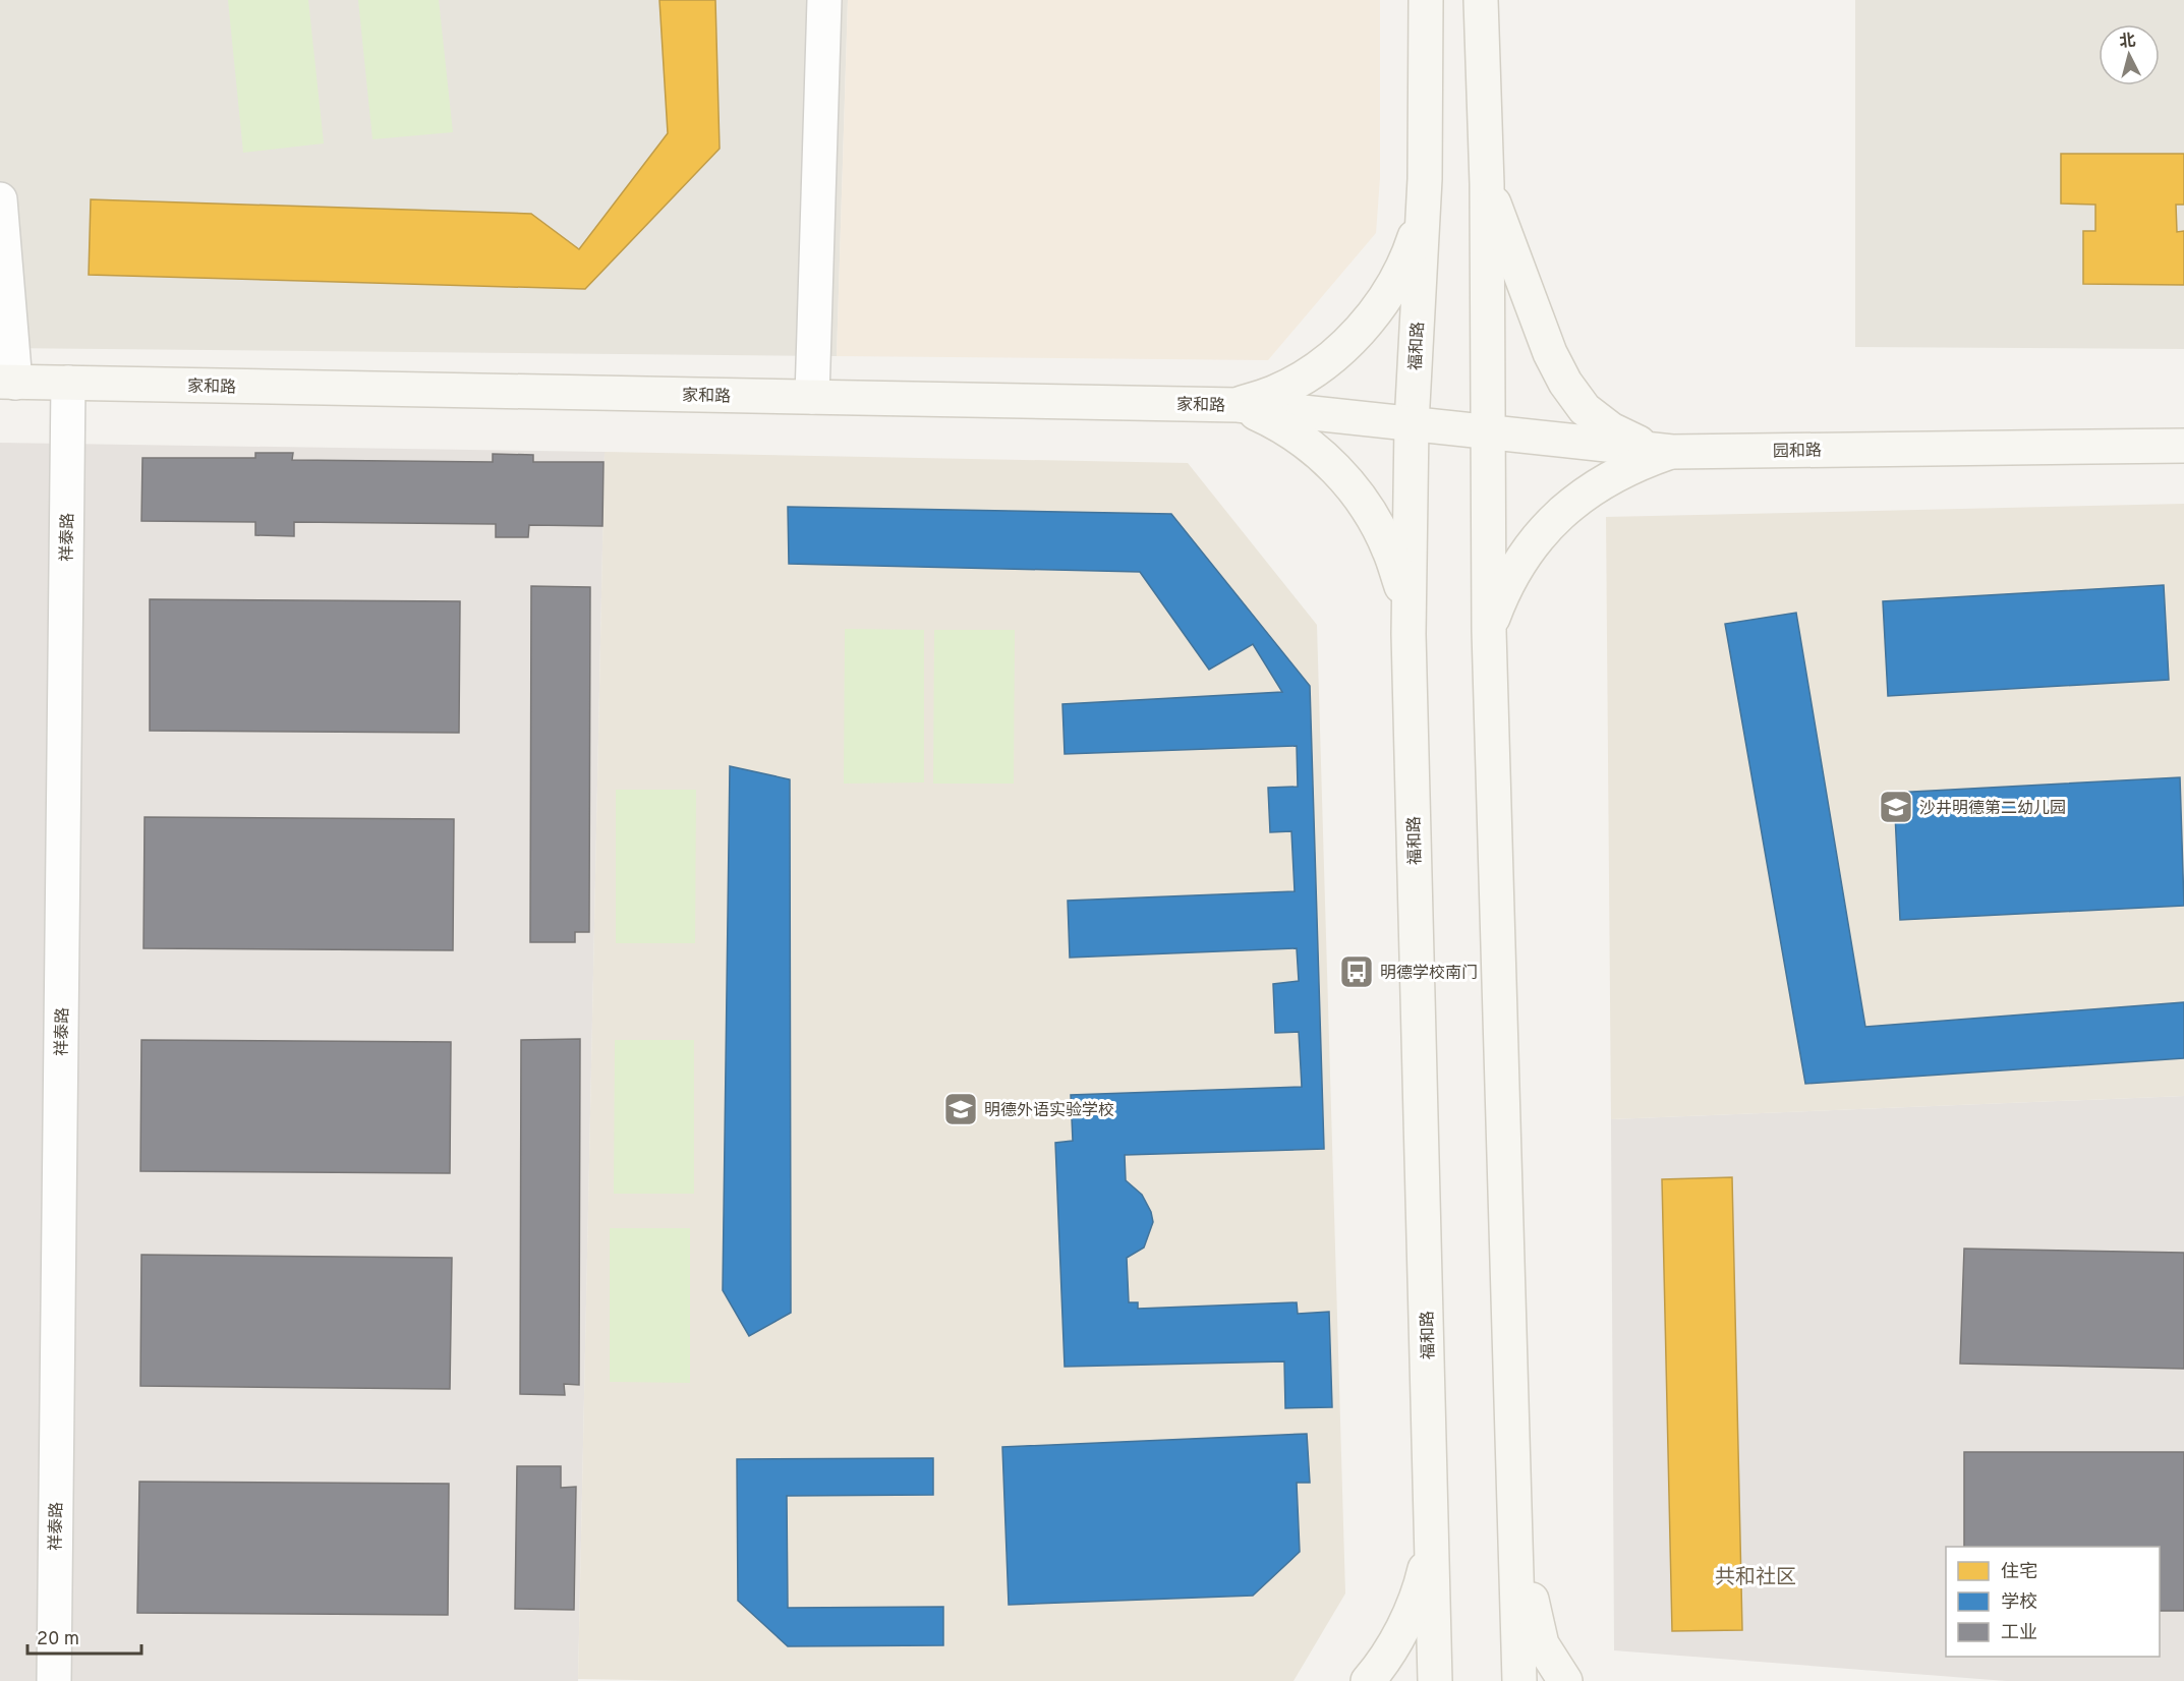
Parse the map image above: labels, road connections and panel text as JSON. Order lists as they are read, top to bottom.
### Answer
{
  "streets": {
    "main road": ["福和路", "家和路", "园和路"],
    "street": ["祥泰路"]
  },
  "crossings": [
    ["福和路", "家和路"],
    ["福和路", "园和路"],
    ["家和路", "园和路"],
    ["家和路", "祥泰路"]
  ],
  "districts": ["共和社区"],
  "places": {
    "school or university": ["沙井明德第二幼儿园", "明德外语实验学校"],
    "bus stop": ["明德学校南门"]
  },
  "legend": ["住宅", "学校", "工业"],
  "scale_bar": "20 m",
  "north": "top"
}
